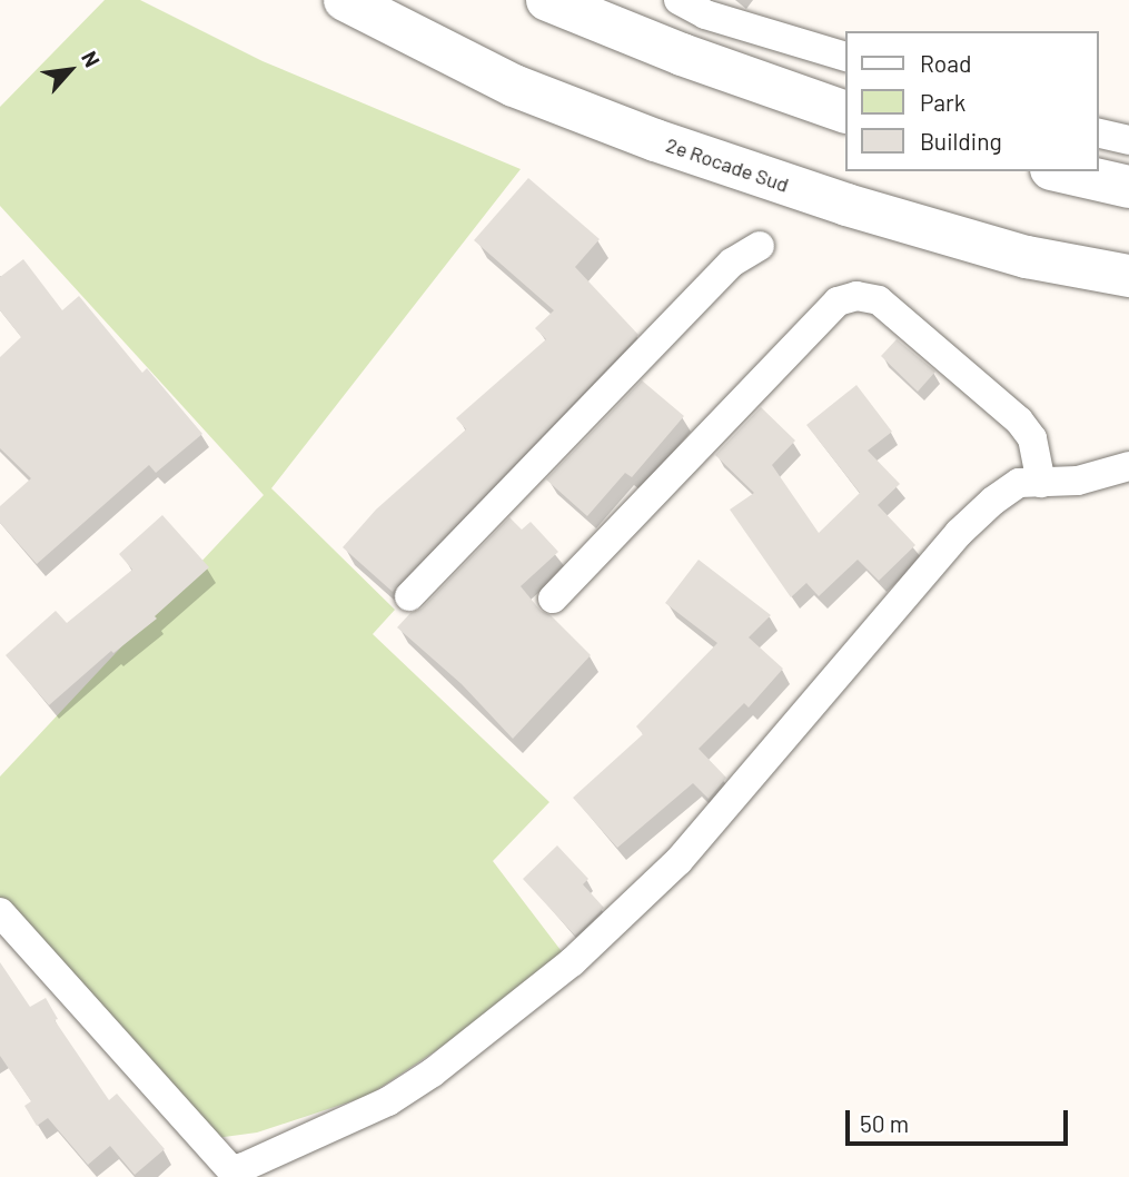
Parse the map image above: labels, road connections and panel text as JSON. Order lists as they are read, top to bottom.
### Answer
{
  "streets": {
    "highway": ["2e Rocade Sud"]
  },
  "legend": ["Road", "Park", "Building"],
  "scale_bar": "50 m",
  "north": "top right"
}
